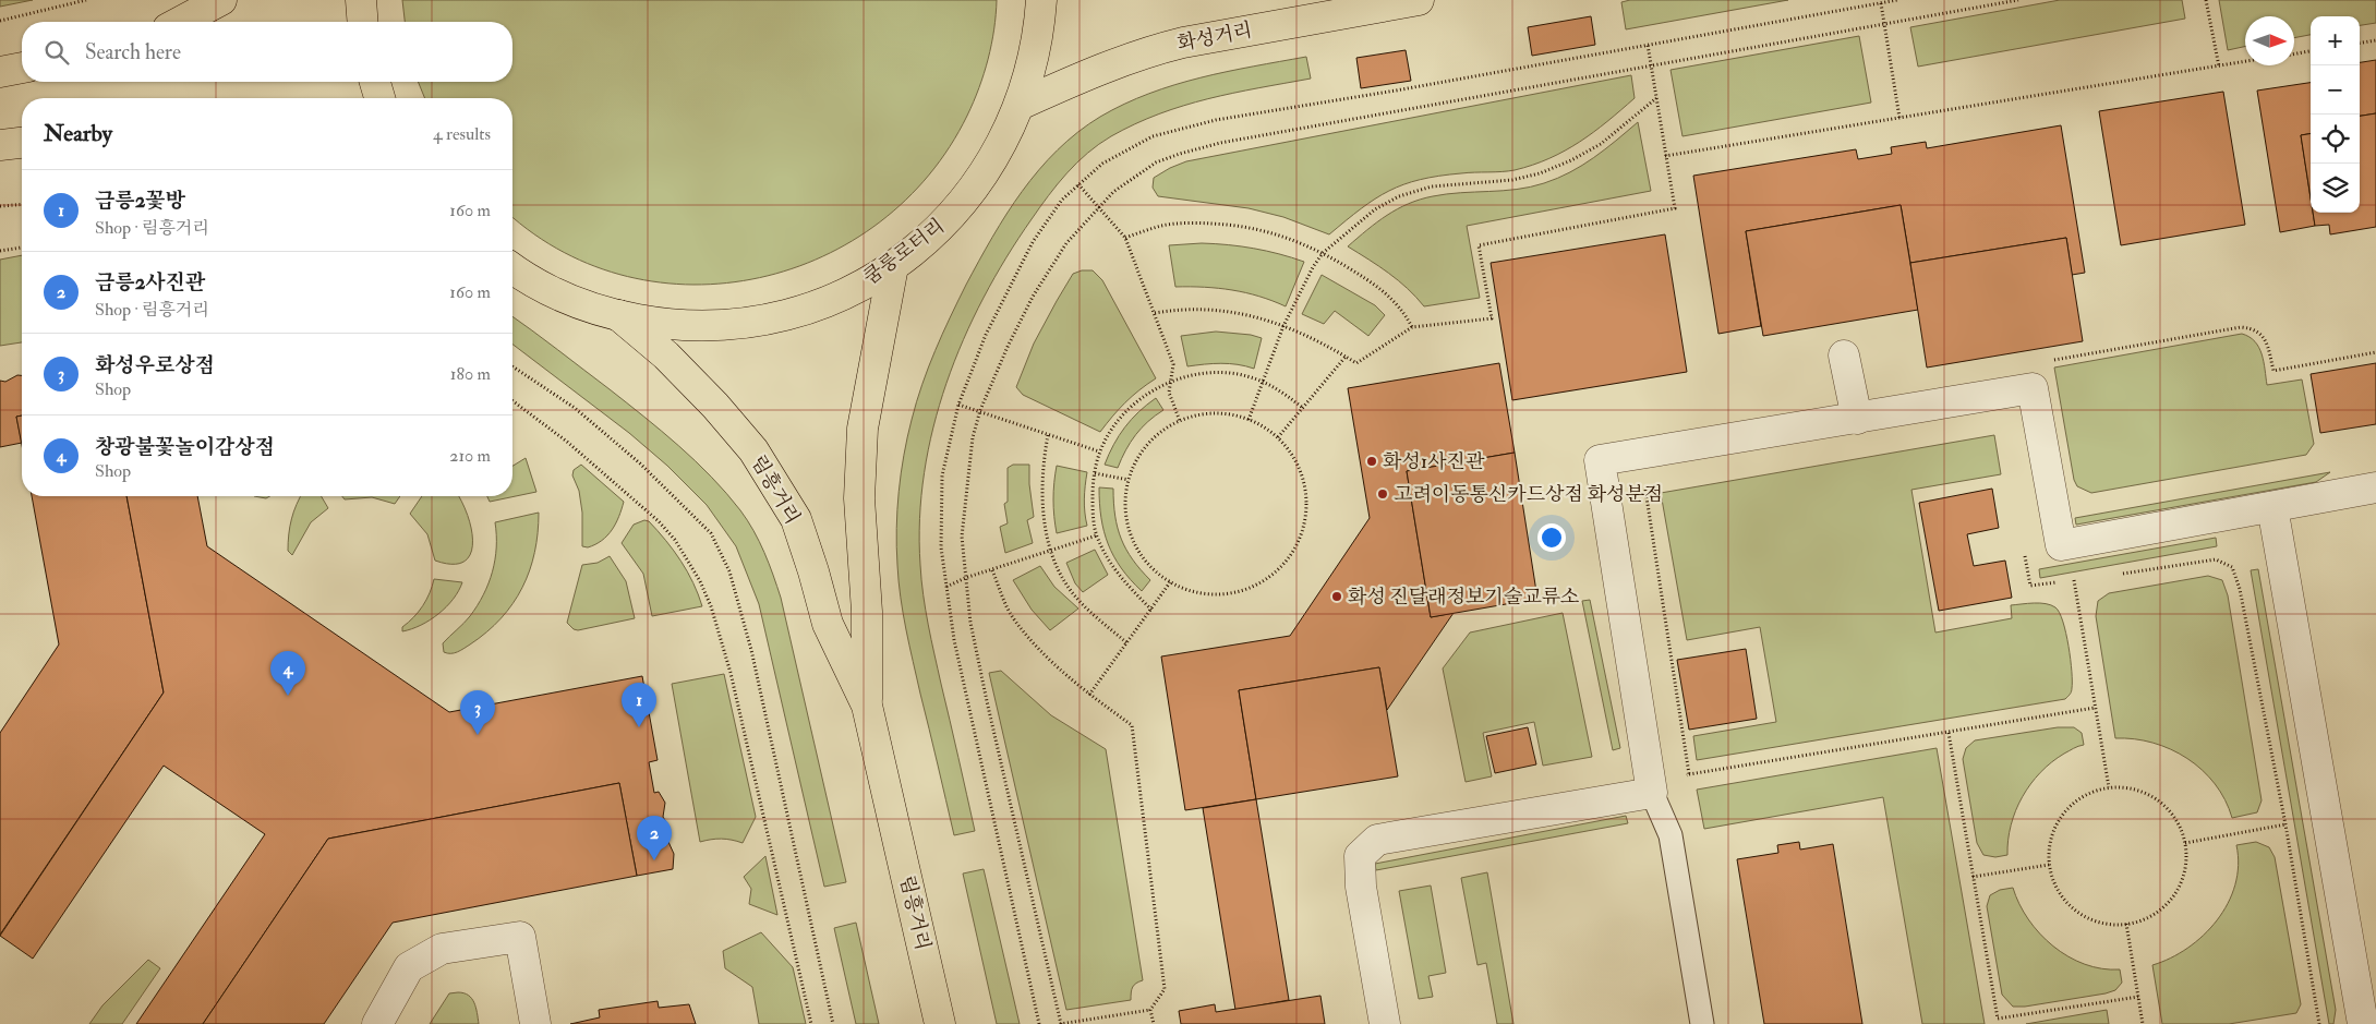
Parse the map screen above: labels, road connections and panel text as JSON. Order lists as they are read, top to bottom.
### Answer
{
  "streets": {
    "main road": ["화성거리", "쿰룽로터리", "림흥거리"]
  },
  "crossings": [
    ["화성거리", "쿰룽로터리"],
    ["쿰룽로터리", "림흥거리"]
  ],
  "places": ["화성1사진관", "고려이동통신카드상점 화성분점", "화성 진달래정보기술교류소"],
  "north": "right",
  "page": {
    "map_buttons": ["+", "−"],
    "search": "Search here",
    "heading": ["Nearby", "4 results"],
    "list": [
      {
        "mark": "1",
        "name": "금릉2꽃방",
        "note": "Shop · 림흥거리",
        "value": "160 m"
      },
      {
        "mark": "2",
        "name": "금릉2사진관",
        "note": "Shop · 림흥거리",
        "value": "160 m"
      },
      {
        "mark": "3",
        "name": "화성우로상점",
        "note": "Shop",
        "value": "180 m"
      },
      {
        "mark": "4",
        "name": "창광불꽃놀이감상점",
        "note": "Shop",
        "value": "210 m"
      }
    ],
    "pins": [
      "4",
      "1",
      "3",
      "2"
    ]
  }
}
